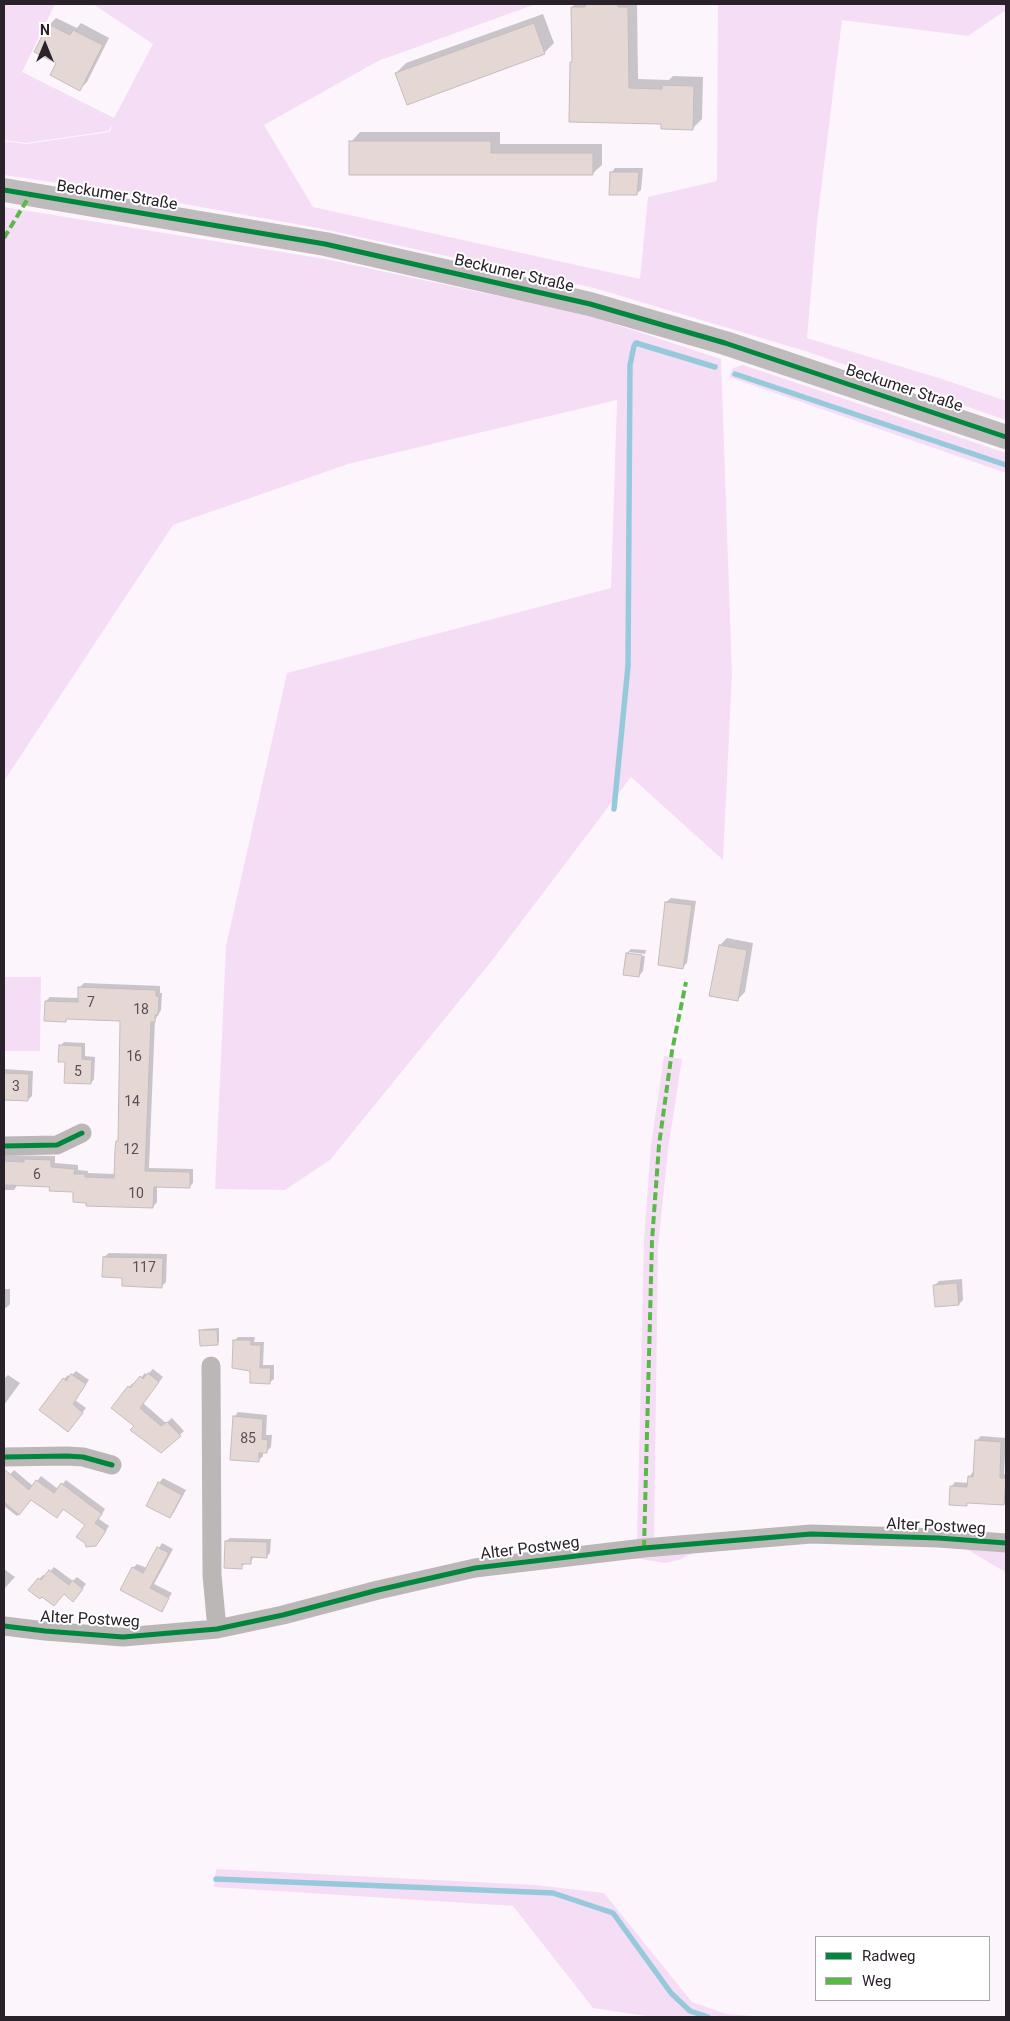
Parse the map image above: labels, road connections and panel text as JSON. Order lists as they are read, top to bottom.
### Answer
{
  "streets": {
    "main road": ["Beckumer Straße"],
    "street": ["Alter Postweg"]
  },
  "house_numbers": [
    "7",
    "18",
    "16",
    "5",
    "3",
    "14",
    "12",
    "6",
    "10",
    "117",
    "85"
  ],
  "legend": ["Radweg", "Weg"],
  "north": "top"
}
